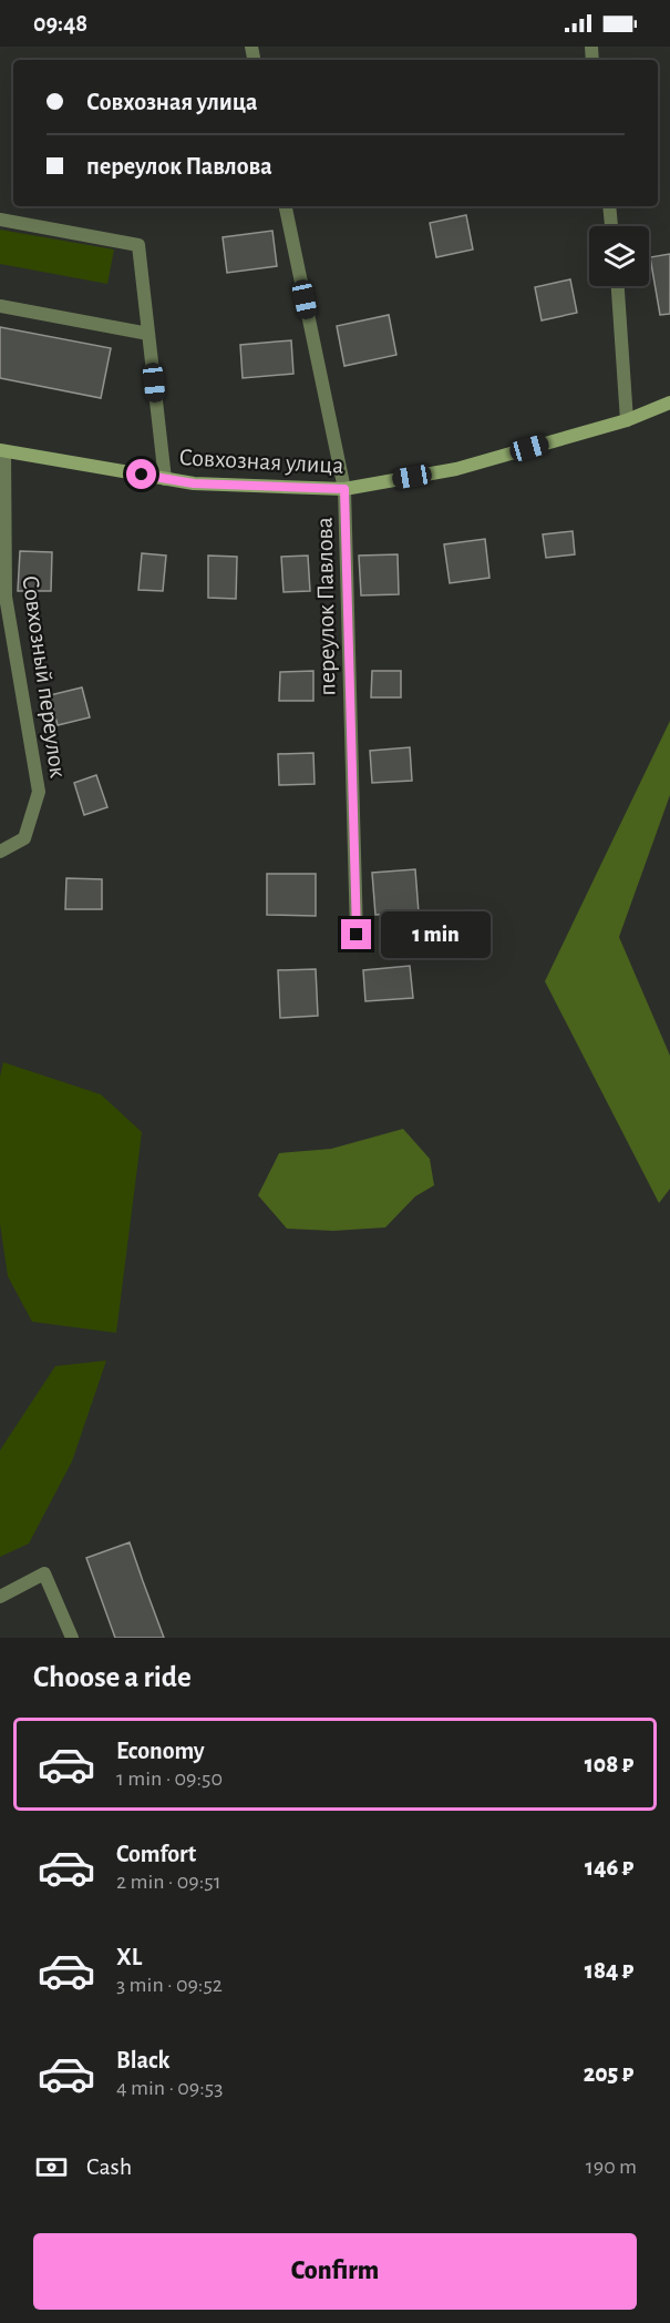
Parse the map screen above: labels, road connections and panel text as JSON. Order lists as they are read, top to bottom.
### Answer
{
  "streets": {
    "street": ["Совхозная улица", "переулок Павлова", "Совхозный переулок"]
  },
  "crossings": [
    ["Совхозная улица", "переулок Павлова"],
    ["Совхозная улица", "Совхозный переулок"]
  ],
  "page": {
    "status": "09:48",
    "banner": ["Совхозная улица", "переулок Павлова"],
    "bubble": "1 min",
    "heading": "Choose a ride",
    "list": [
      {
        "name": "Economy",
        "note": "1 min · 09:50",
        "value": "108 ₽"
      },
      {
        "name": "Comfort",
        "note": "2 min · 09:51",
        "value": "146 ₽"
      },
      {
        "name": "XL",
        "note": "3 min · 09:52",
        "value": "184 ₽"
      },
      {
        "name": "Black",
        "note": "4 min · 09:53",
        "value": "205 ₽"
      }
    ],
    "pay": ["Cash", "190 m"],
    "buttons": "Confirm"
  }
}
